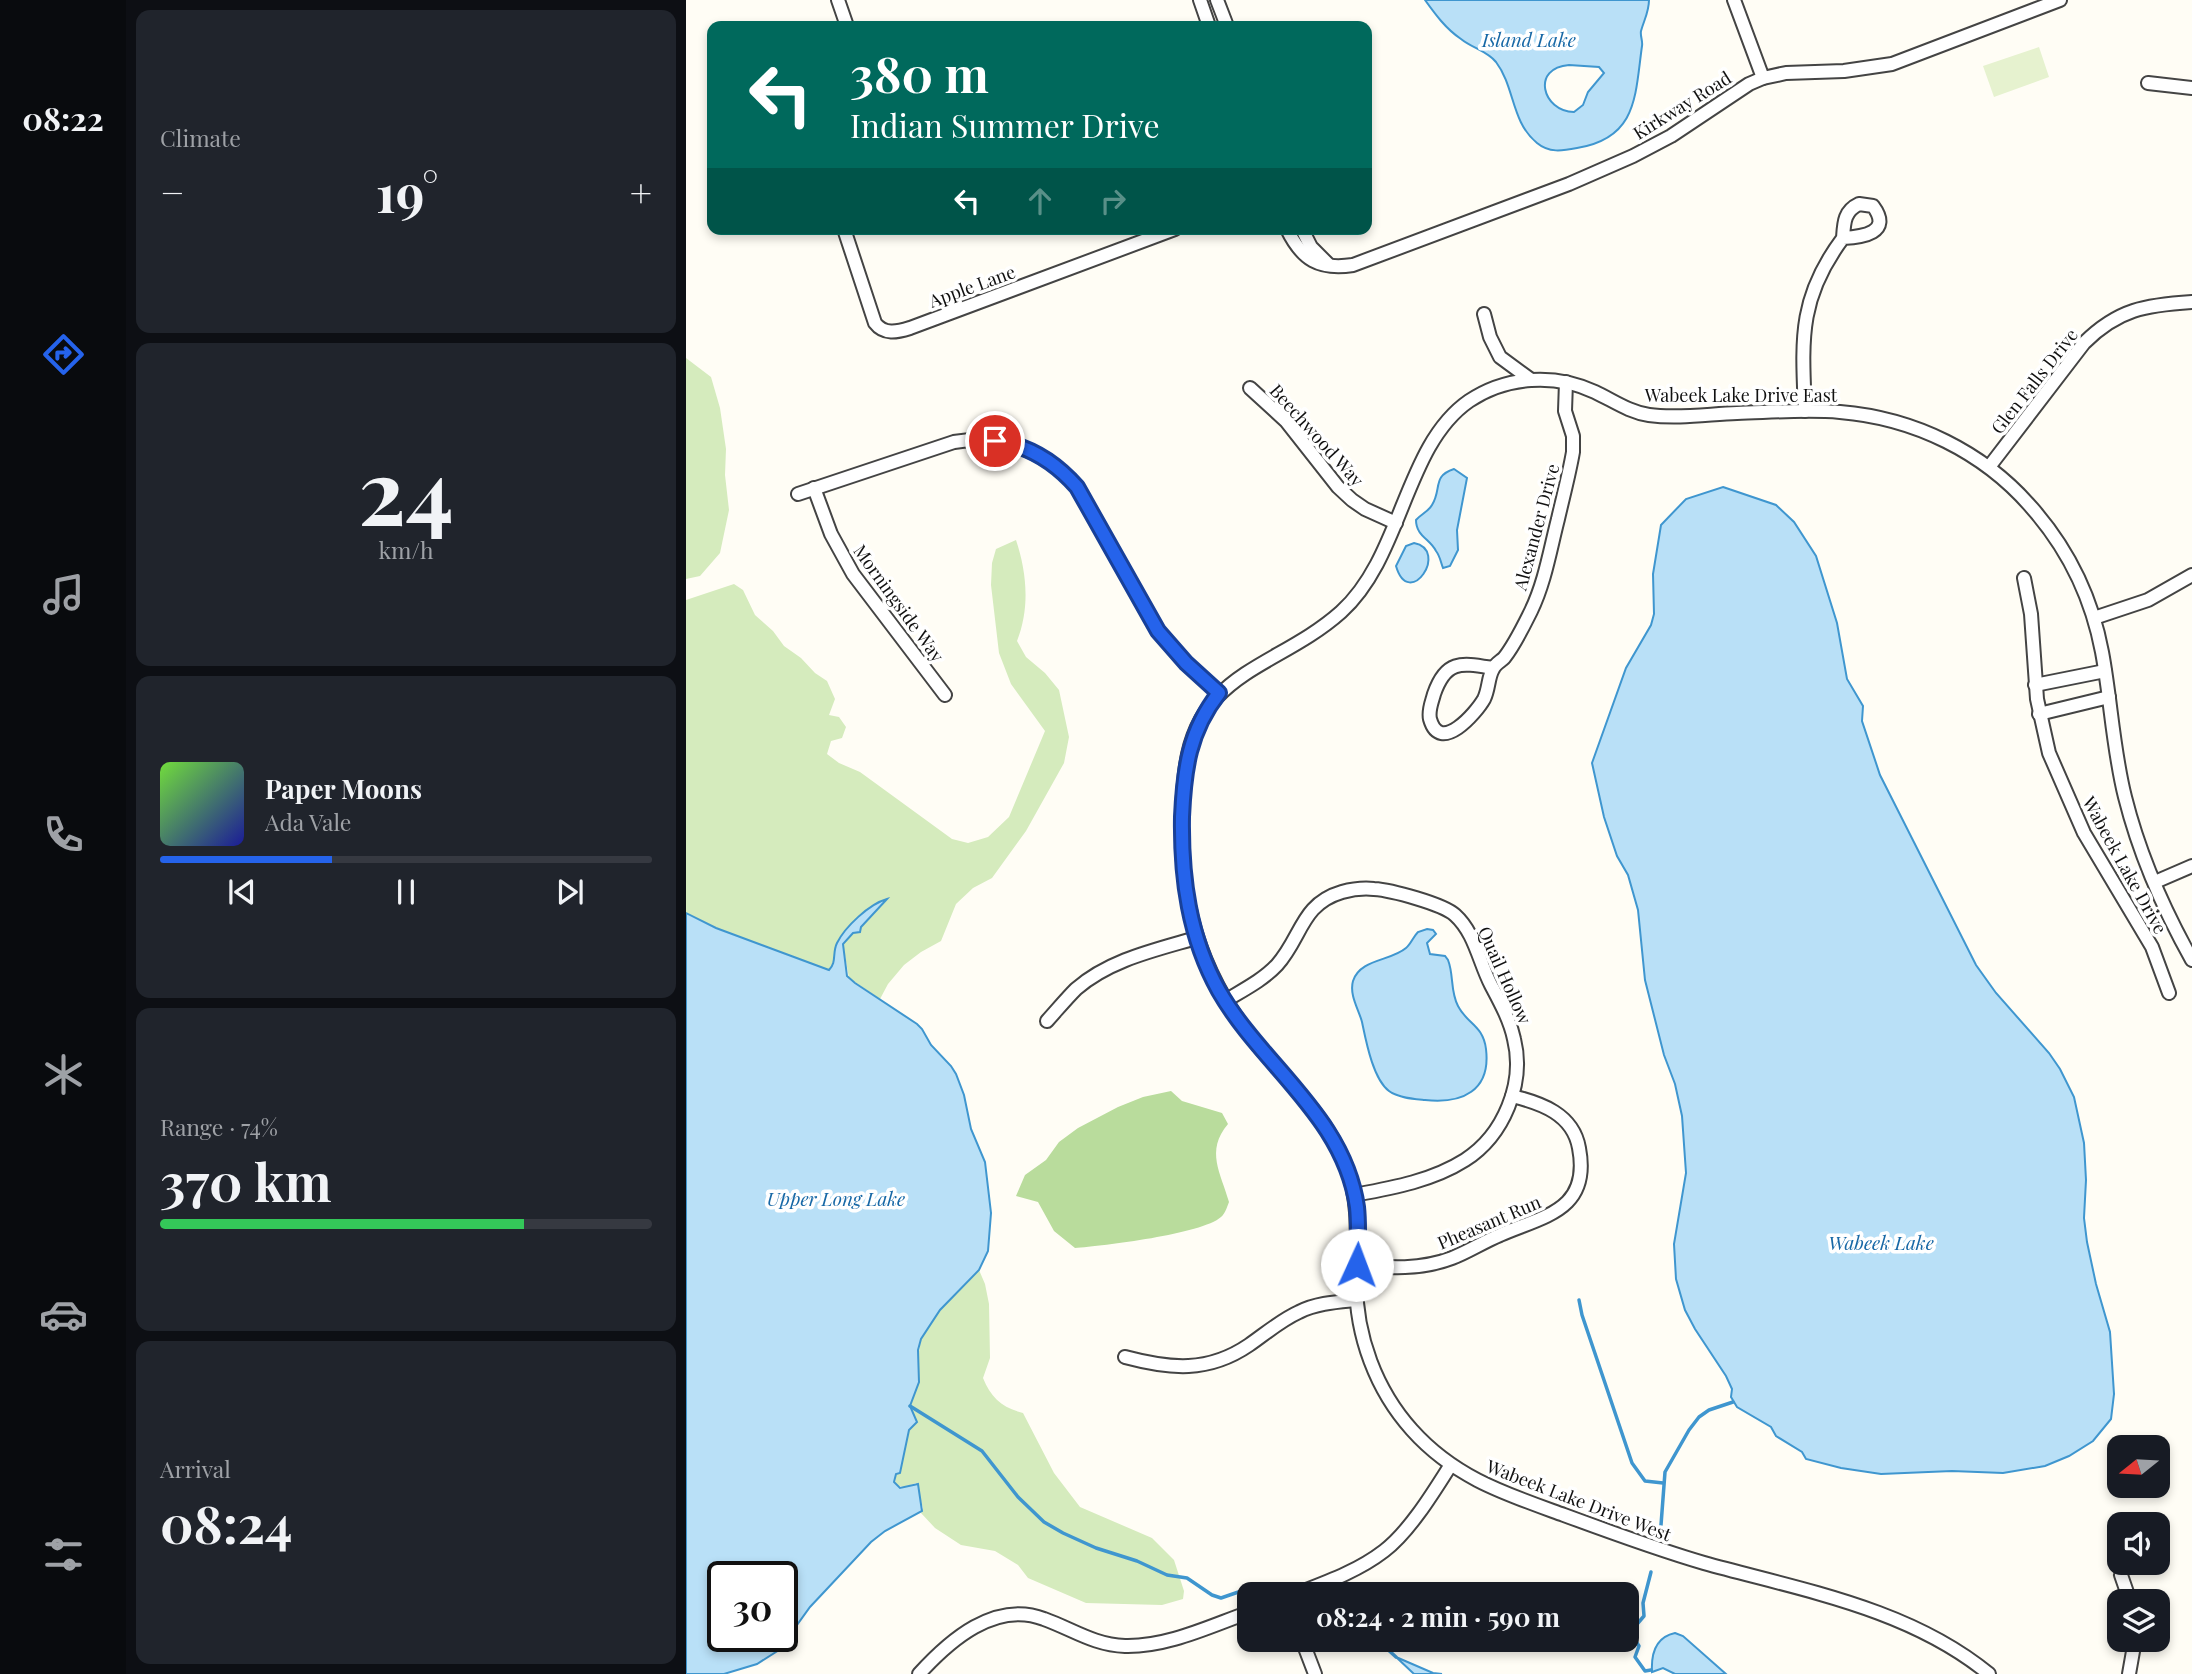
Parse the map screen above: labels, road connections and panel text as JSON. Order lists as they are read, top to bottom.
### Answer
{
  "streets": {
    "street": [
      "Kirkway Road",
      "Apple Lane",
      "Glen Falls Drive",
      "Wabeek Lake Drive East",
      "Beechwood Way",
      "Alexander Drive",
      "Morningside Way",
      "Wabeek Lake Drive",
      "Quail Hollow",
      "Pheasant Run",
      "Wabeek Lake Drive West"
    ]
  },
  "crossings": [
    ["Glen Falls Drive", "Wabeek Lake Drive East"],
    ["Wabeek Lake Drive East", "Beechwood Way"],
    ["Wabeek Lake Drive East", "Alexander Drive"],
    ["Wabeek Lake Drive East", "Wabeek Lake Drive West"],
    ["Quail Hollow", "Pheasant Run"],
    ["Quail Hollow", "Wabeek Lake Drive West"],
    ["Pheasant Run", "Wabeek Lake Drive West"]
  ],
  "water": ["Island Lake", "Upper Long Lake", "Wabeek Lake"],
  "north": "left",
  "page": {
    "tabs": "08:22",
    "tile": [
      "Climate",
      ["24", "km/h"],
      ["Range · 74%", "370 km"],
      ["Arrival", "08:24"]
    ],
    "turn": ["380 m", "Indian Summer Drive"],
    "heat": ["−", "19°", "+"],
    "song": ["Paper Moons", "Ada Vale"],
    "limit": "30",
    "trip": "08:24 · 2 min · 590 m"
  }
}
